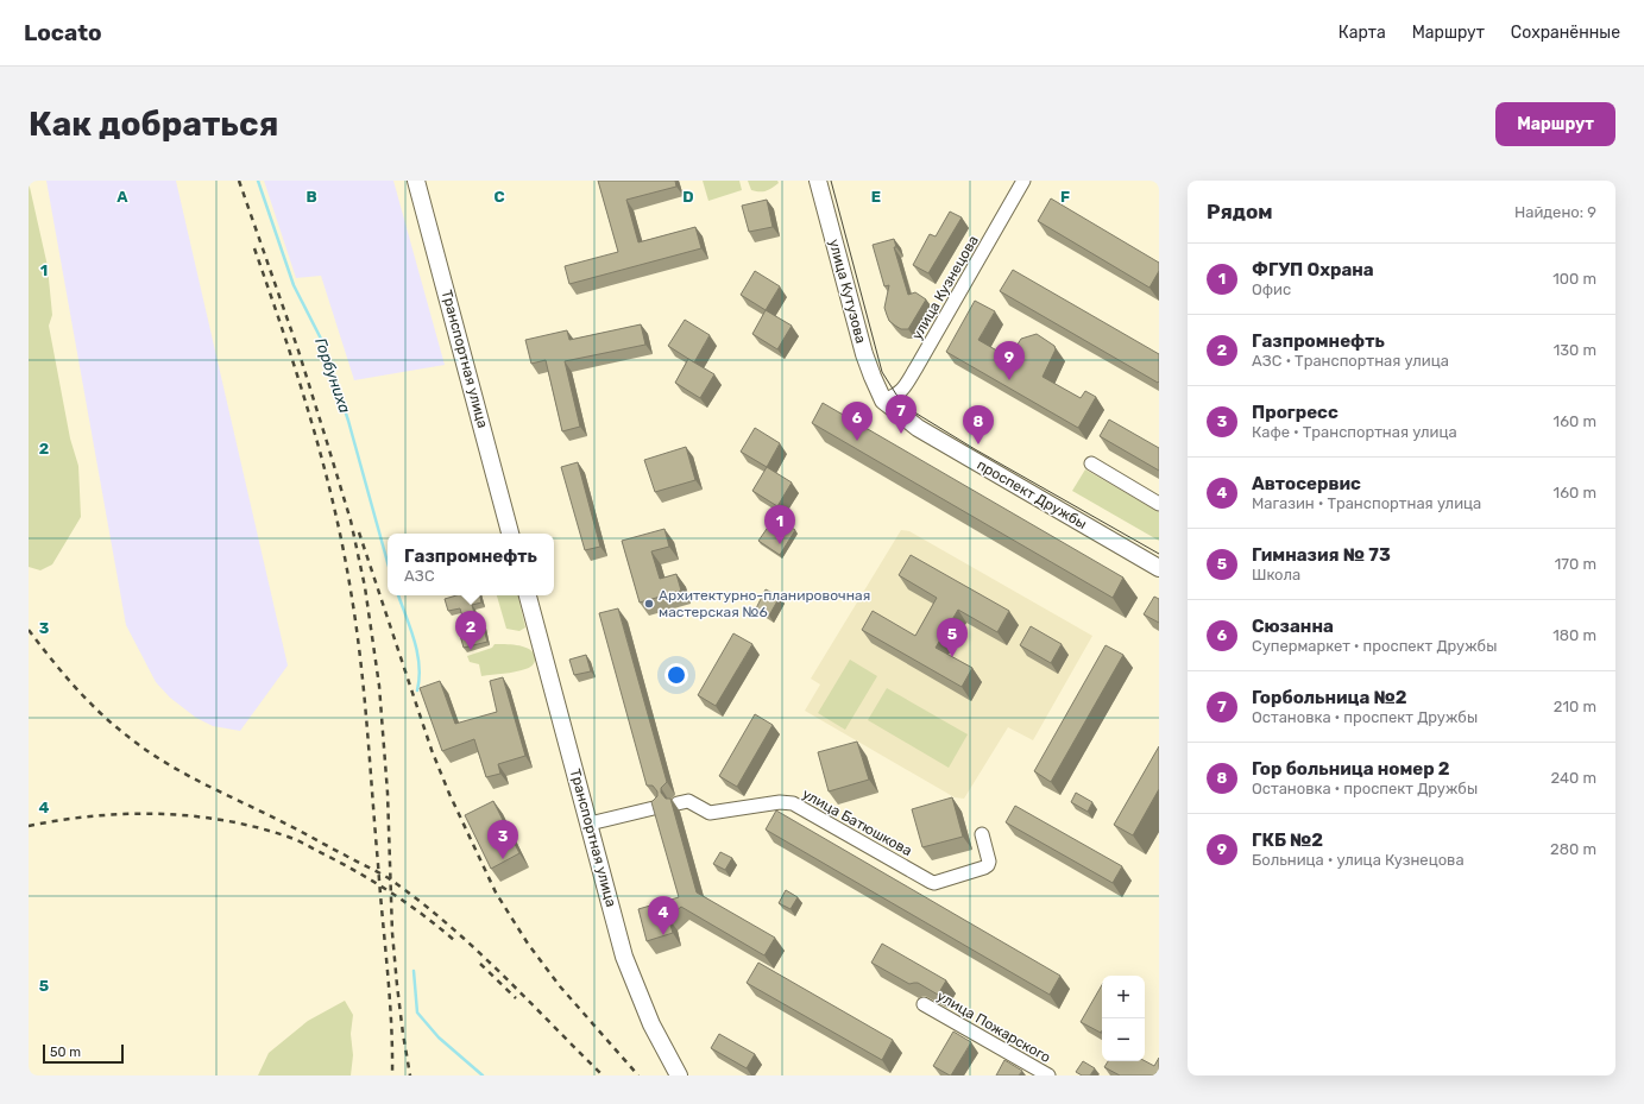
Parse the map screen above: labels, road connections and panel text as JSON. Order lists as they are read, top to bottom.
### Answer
{
  "streets": {
    "main road": ["улица Кутузова", "Транспортная улица", "проспект Дружбы"],
    "street": ["улица Кузнецова", "улица Батюшкова", "улица Пожарского"]
  },
  "crossings": [
    ["улица Кузнецова", "улица Кутузова"],
    ["улица Кузнецова", "проспект Дружбы"],
    ["улица Кутузова", "проспект Дружбы"]
  ],
  "water": ["Горбуниха"],
  "places": ["Архитектурно-планировочная мастерская №6"],
  "scale_bar": "50 m",
  "page": {
    "header": "Locato",
    "nav": ["Карта", "Маршрут", "Сохранённые"],
    "buttons": "Маршрут",
    "title": "Как добраться",
    "heading": ["Рядом", "Найдено: 9"],
    "list": [
      {
        "mark": "1",
        "name": "ФГУП Охрана",
        "note": "Офис",
        "value": "100 m"
      },
      {
        "mark": "2",
        "name": "Газпромнефть",
        "note": "АЗС · Транспортная улица",
        "value": "130 m"
      },
      {
        "mark": "3",
        "name": "Прогресс",
        "note": "Кафе · Транспортная улица",
        "value": "160 m"
      },
      {
        "mark": "4",
        "name": "Автосервис",
        "note": "Магазин · Транспортная улица",
        "value": "160 m"
      },
      {
        "mark": "5",
        "name": "Гимназия № 73",
        "note": "Школа",
        "value": "170 m"
      },
      {
        "mark": "6",
        "name": "Сюзанна",
        "note": "Супермаркет · проспект Дружбы",
        "value": "180 m"
      },
      {
        "mark": "7",
        "name": "Горбольница №2",
        "note": "Остановка · проспект Дружбы",
        "value": "210 m"
      },
      {
        "mark": "8",
        "name": "Гор больница номер 2",
        "note": "Остановка · проспект Дружбы",
        "value": "240 m"
      },
      {
        "mark": "9",
        "name": "ГКБ №2",
        "note": "Больница · улица Кузнецова",
        "value": "280 m"
      }
    ],
    "pins": [
      "9",
      "7",
      "6",
      "8",
      "1",
      "2",
      "5",
      "3",
      "4"
    ],
    "popup": ["Газпромнефть", "АЗС"],
    "map_buttons": ["+", "−"],
    "scale": "50 m"
  },
  "grid": {
    "columns": [
      "A",
      "B",
      "C",
      "D",
      "E",
      "F"
    ],
    "rows": [
      "1",
      "2",
      "3",
      "4",
      "5"
    ]
  }
}
